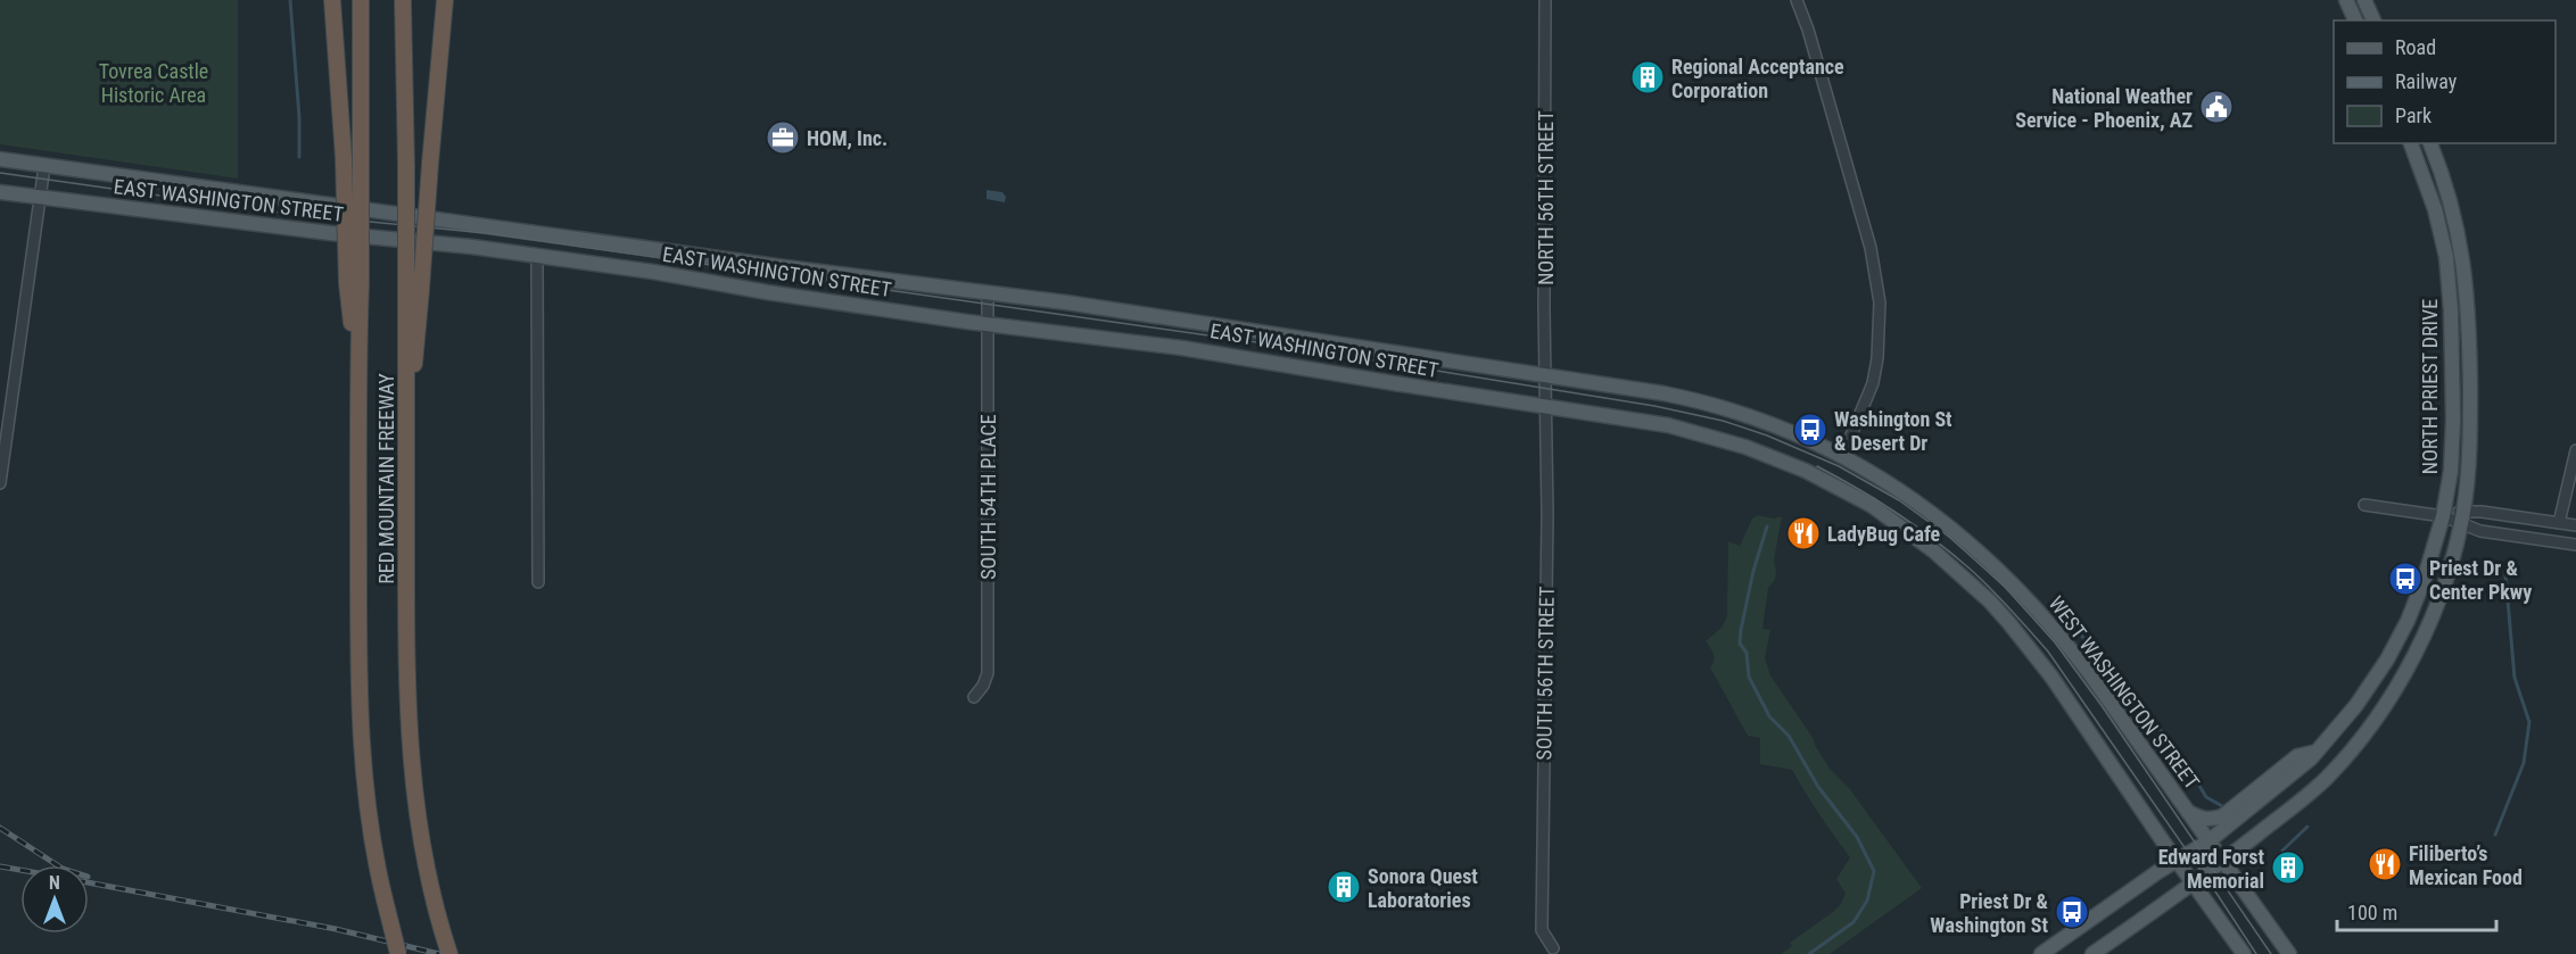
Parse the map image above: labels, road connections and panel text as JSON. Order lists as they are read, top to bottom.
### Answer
{
  "streets": {
    "highway": ["RED MOUNTAIN FREEWAY"],
    "main road": ["EAST WASHINGTON STREET", "NORTH PRIEST DRIVE", "WEST WASHINGTON STREET"],
    "street": ["NORTH 56TH STREET", "SOUTH 54TH PLACE", "SOUTH 56TH STREET"]
  },
  "crossings": [
    ["NORTH 56TH STREET", "EAST WASHINGTON STREET"],
    ["NORTH 56TH STREET", "SOUTH 56TH STREET"],
    ["NORTH 56TH STREET", "WEST WASHINGTON STREET"],
    ["EAST WASHINGTON STREET", "SOUTH 54TH PLACE"],
    ["EAST WASHINGTON STREET", "SOUTH 56TH STREET"],
    ["EAST WASHINGTON STREET", "WEST WASHINGTON STREET"],
    ["NORTH PRIEST DRIVE", "WEST WASHINGTON STREET"]
  ],
  "parks": ["Tovrea Castle Historic Area"],
  "places": {
    "building": ["Regional Acceptance Corporation", "Edward Forst Memorial", "Sonora Quest Laboratories"],
    "public building": ["National Weather Service - Phoenix, AZ"],
    "office": ["HOM, Inc."],
    "bus stop": ["Washington St & Desert Dr", "Priest Dr & Center Pkwy", "Priest Dr & Washington St"],
    "restaurant": ["LadyBug Cafe", "Filiberto’s Mexican Food"]
  },
  "legend": ["Road", "Railway", "Park"],
  "scale_bar": "100 m",
  "north": "top"
}
